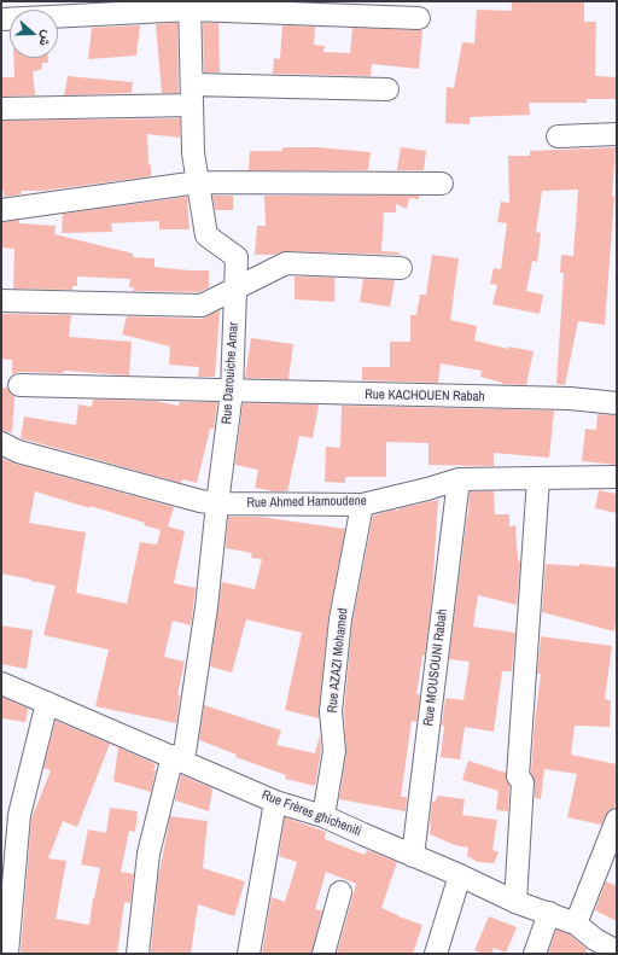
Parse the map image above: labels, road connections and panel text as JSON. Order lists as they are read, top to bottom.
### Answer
{
  "streets": {
    "street": [
      "Rue Darouiche Amar",
      "Rue KACHOUEN Rabah",
      "Rue Ahmed Hamoudene",
      "Rue AZAZI Mohamed",
      "Rue MOUSOUNI Rabah",
      "Rue Frères ghicheniti"
    ]
  },
  "crossings": [
    ["Rue Darouiche Amar", "Rue KACHOUEN Rabah"],
    ["Rue Darouiche Amar", "Rue Ahmed Hamoudene"],
    ["Rue Darouiche Amar", "Rue Frères ghicheniti"],
    ["Rue Ahmed Hamoudene", "Rue AZAZI Mohamed"],
    ["Rue Ahmed Hamoudene", "Rue MOUSOUNI Rabah"],
    ["Rue AZAZI Mohamed", "Rue Frères ghicheniti"],
    ["Rue MOUSOUNI Rabah", "Rue Frères ghicheniti"]
  ],
  "north": "right"
}
